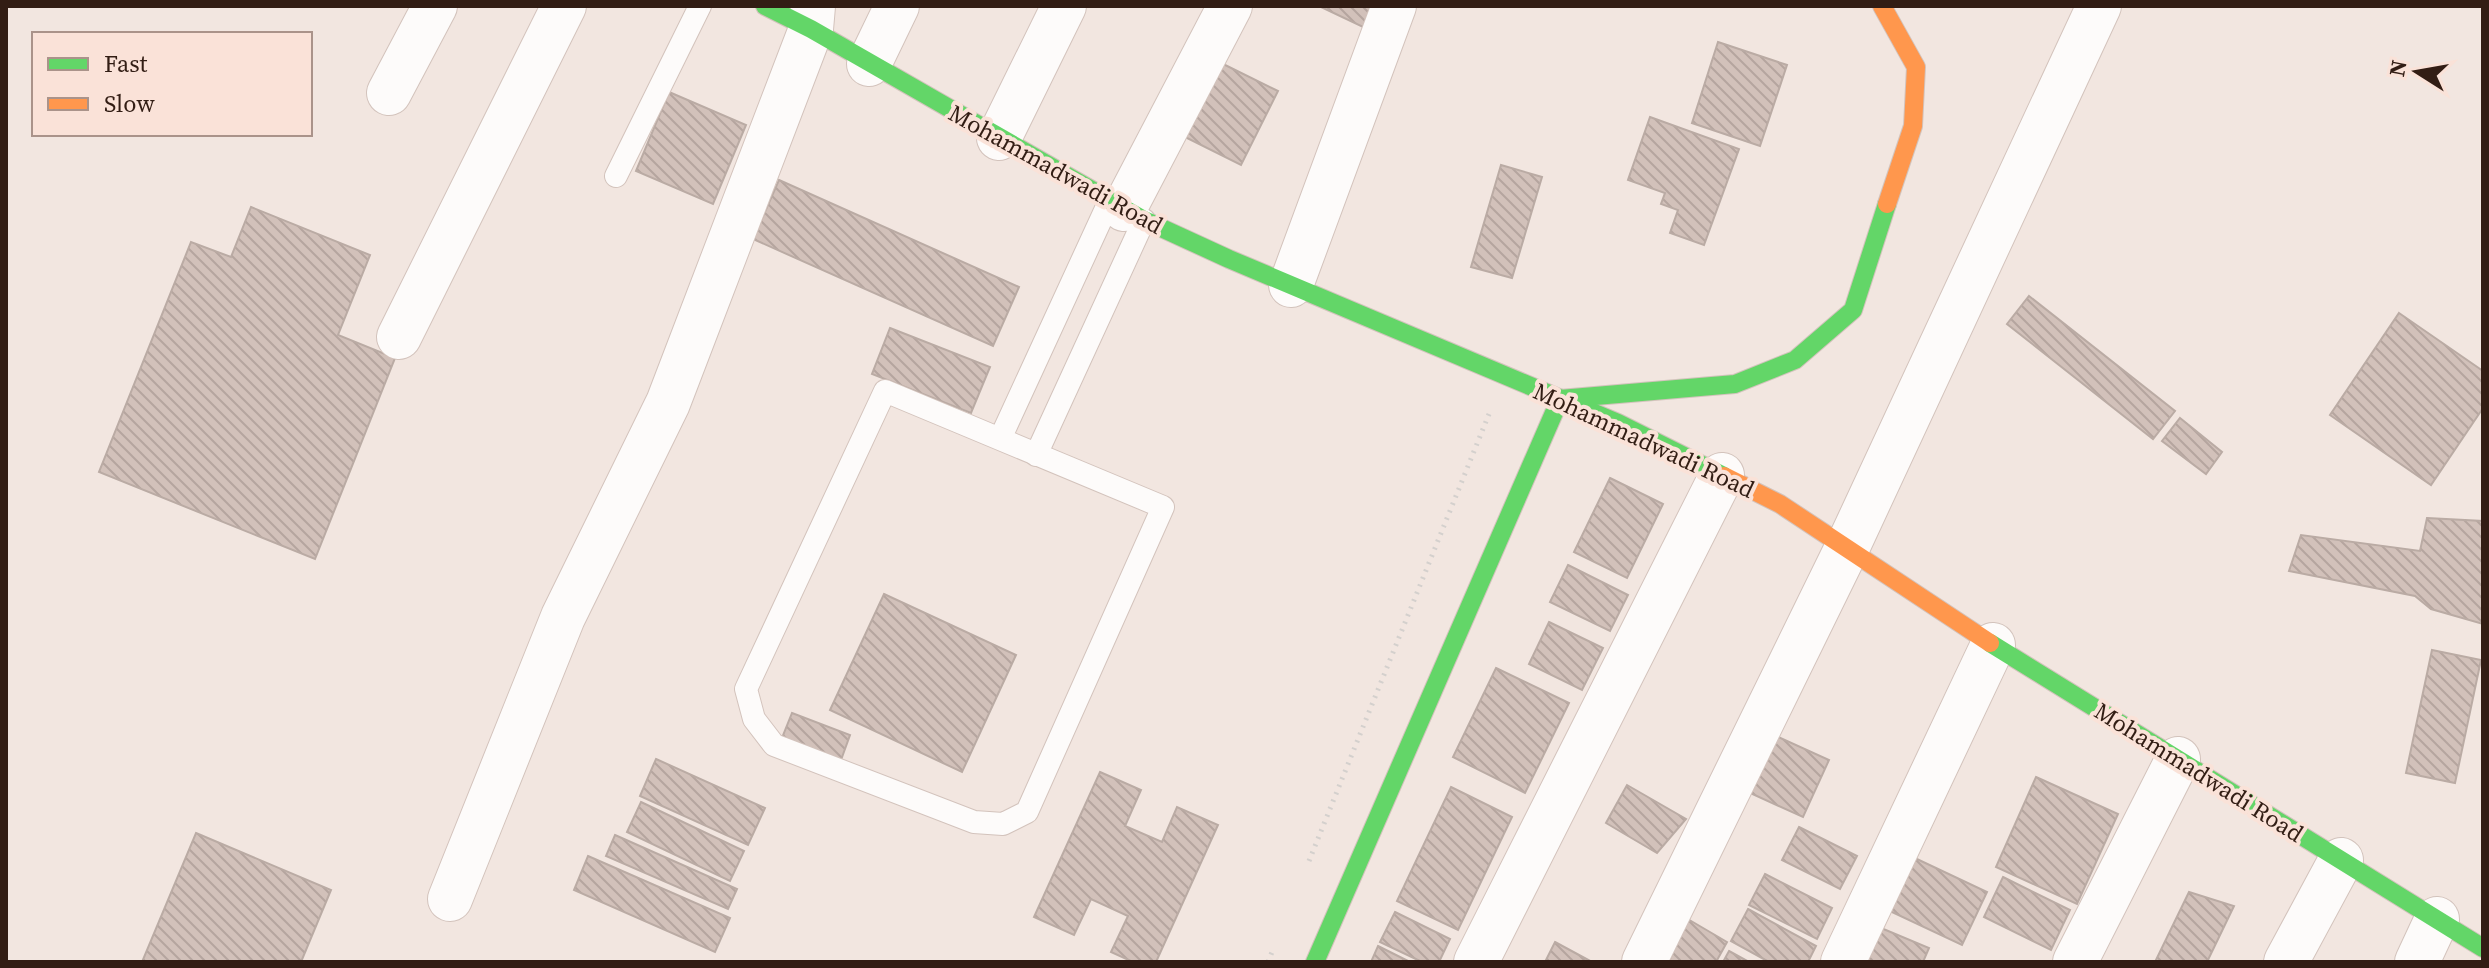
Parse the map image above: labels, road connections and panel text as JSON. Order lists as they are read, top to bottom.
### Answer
{
  "streets": {
    "main road": ["Mohammadwadi Road"]
  },
  "legend": ["Fast", "Slow"],
  "north": "left"
}
